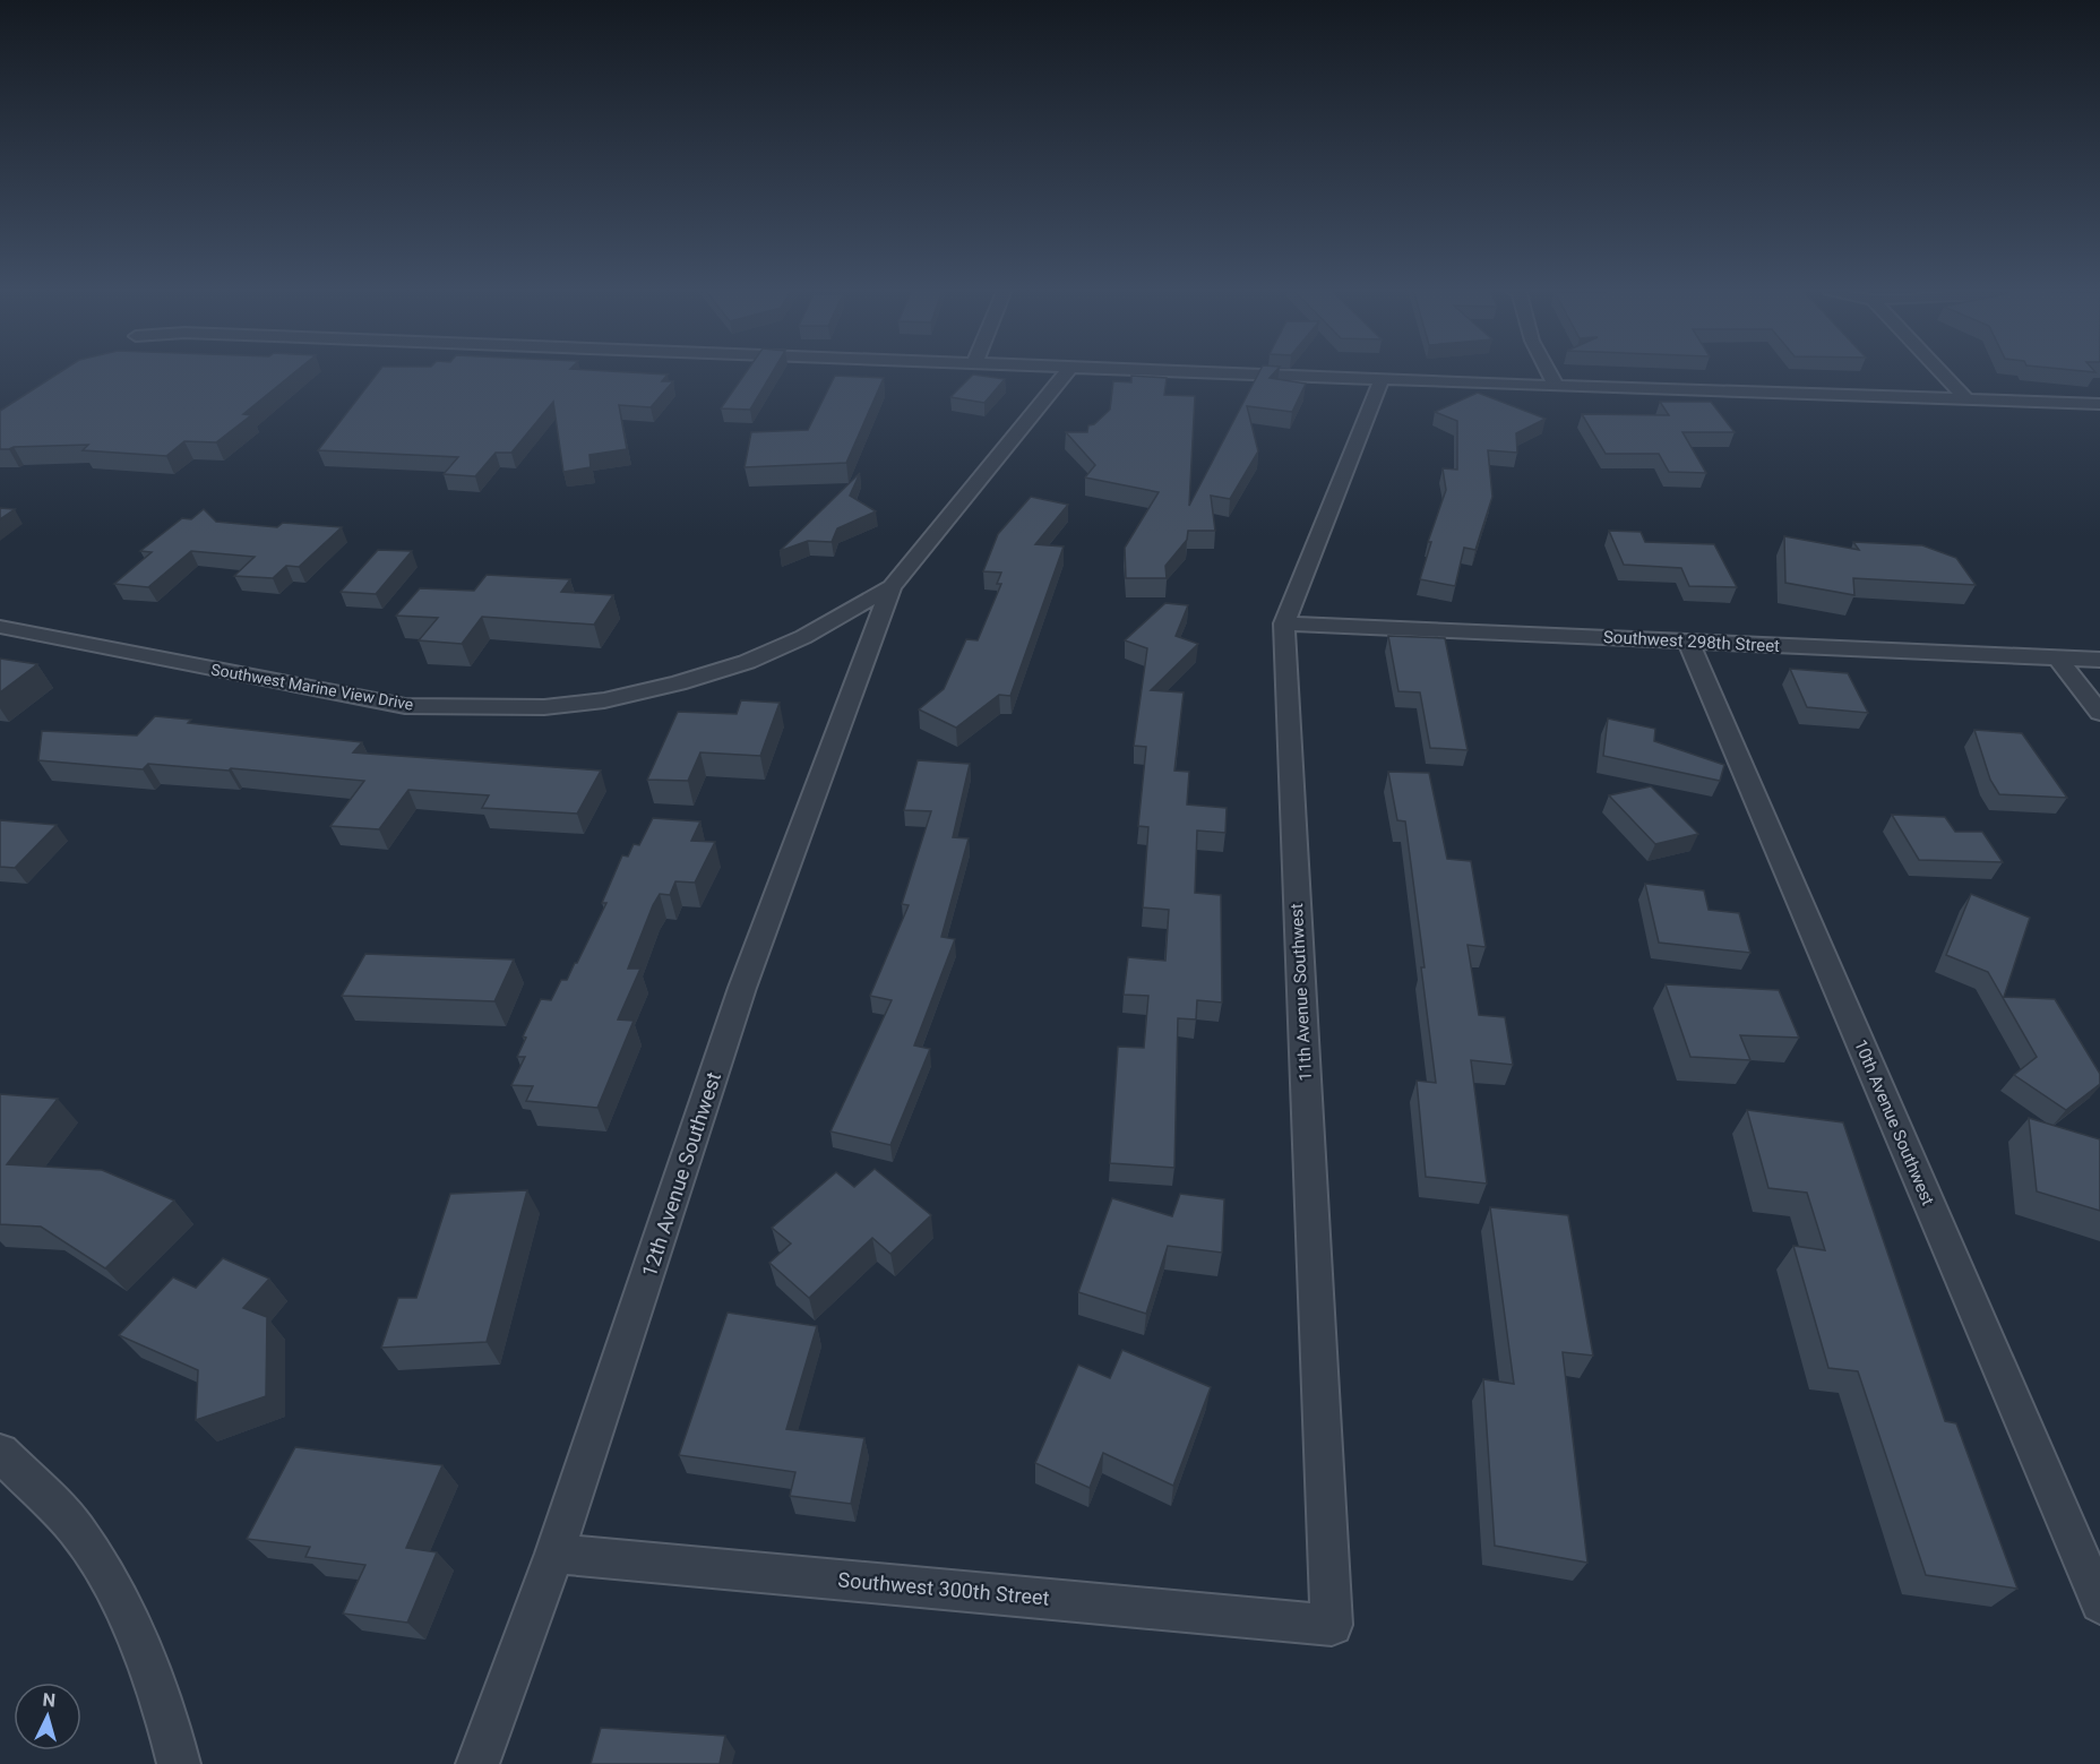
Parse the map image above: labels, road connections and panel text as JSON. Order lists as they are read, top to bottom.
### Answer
{
  "streets": {
    "street": [
      "Southwest 298th Street",
      "Southwest Marine View Drive",
      "11th Avenue Southwest",
      "10th Avenue Southwest",
      "12th Avenue Southwest",
      "Southwest 300th Street"
    ]
  },
  "crossings": [
    ["Southwest 298th Street", "11th Avenue Southwest"],
    ["Southwest 298th Street", "10th Avenue Southwest"],
    ["Southwest Marine View Drive", "12th Avenue Southwest"],
    ["11th Avenue Southwest", "Southwest 300th Street"],
    ["12th Avenue Southwest", "Southwest 300th Street"]
  ],
  "north": "top"
}
